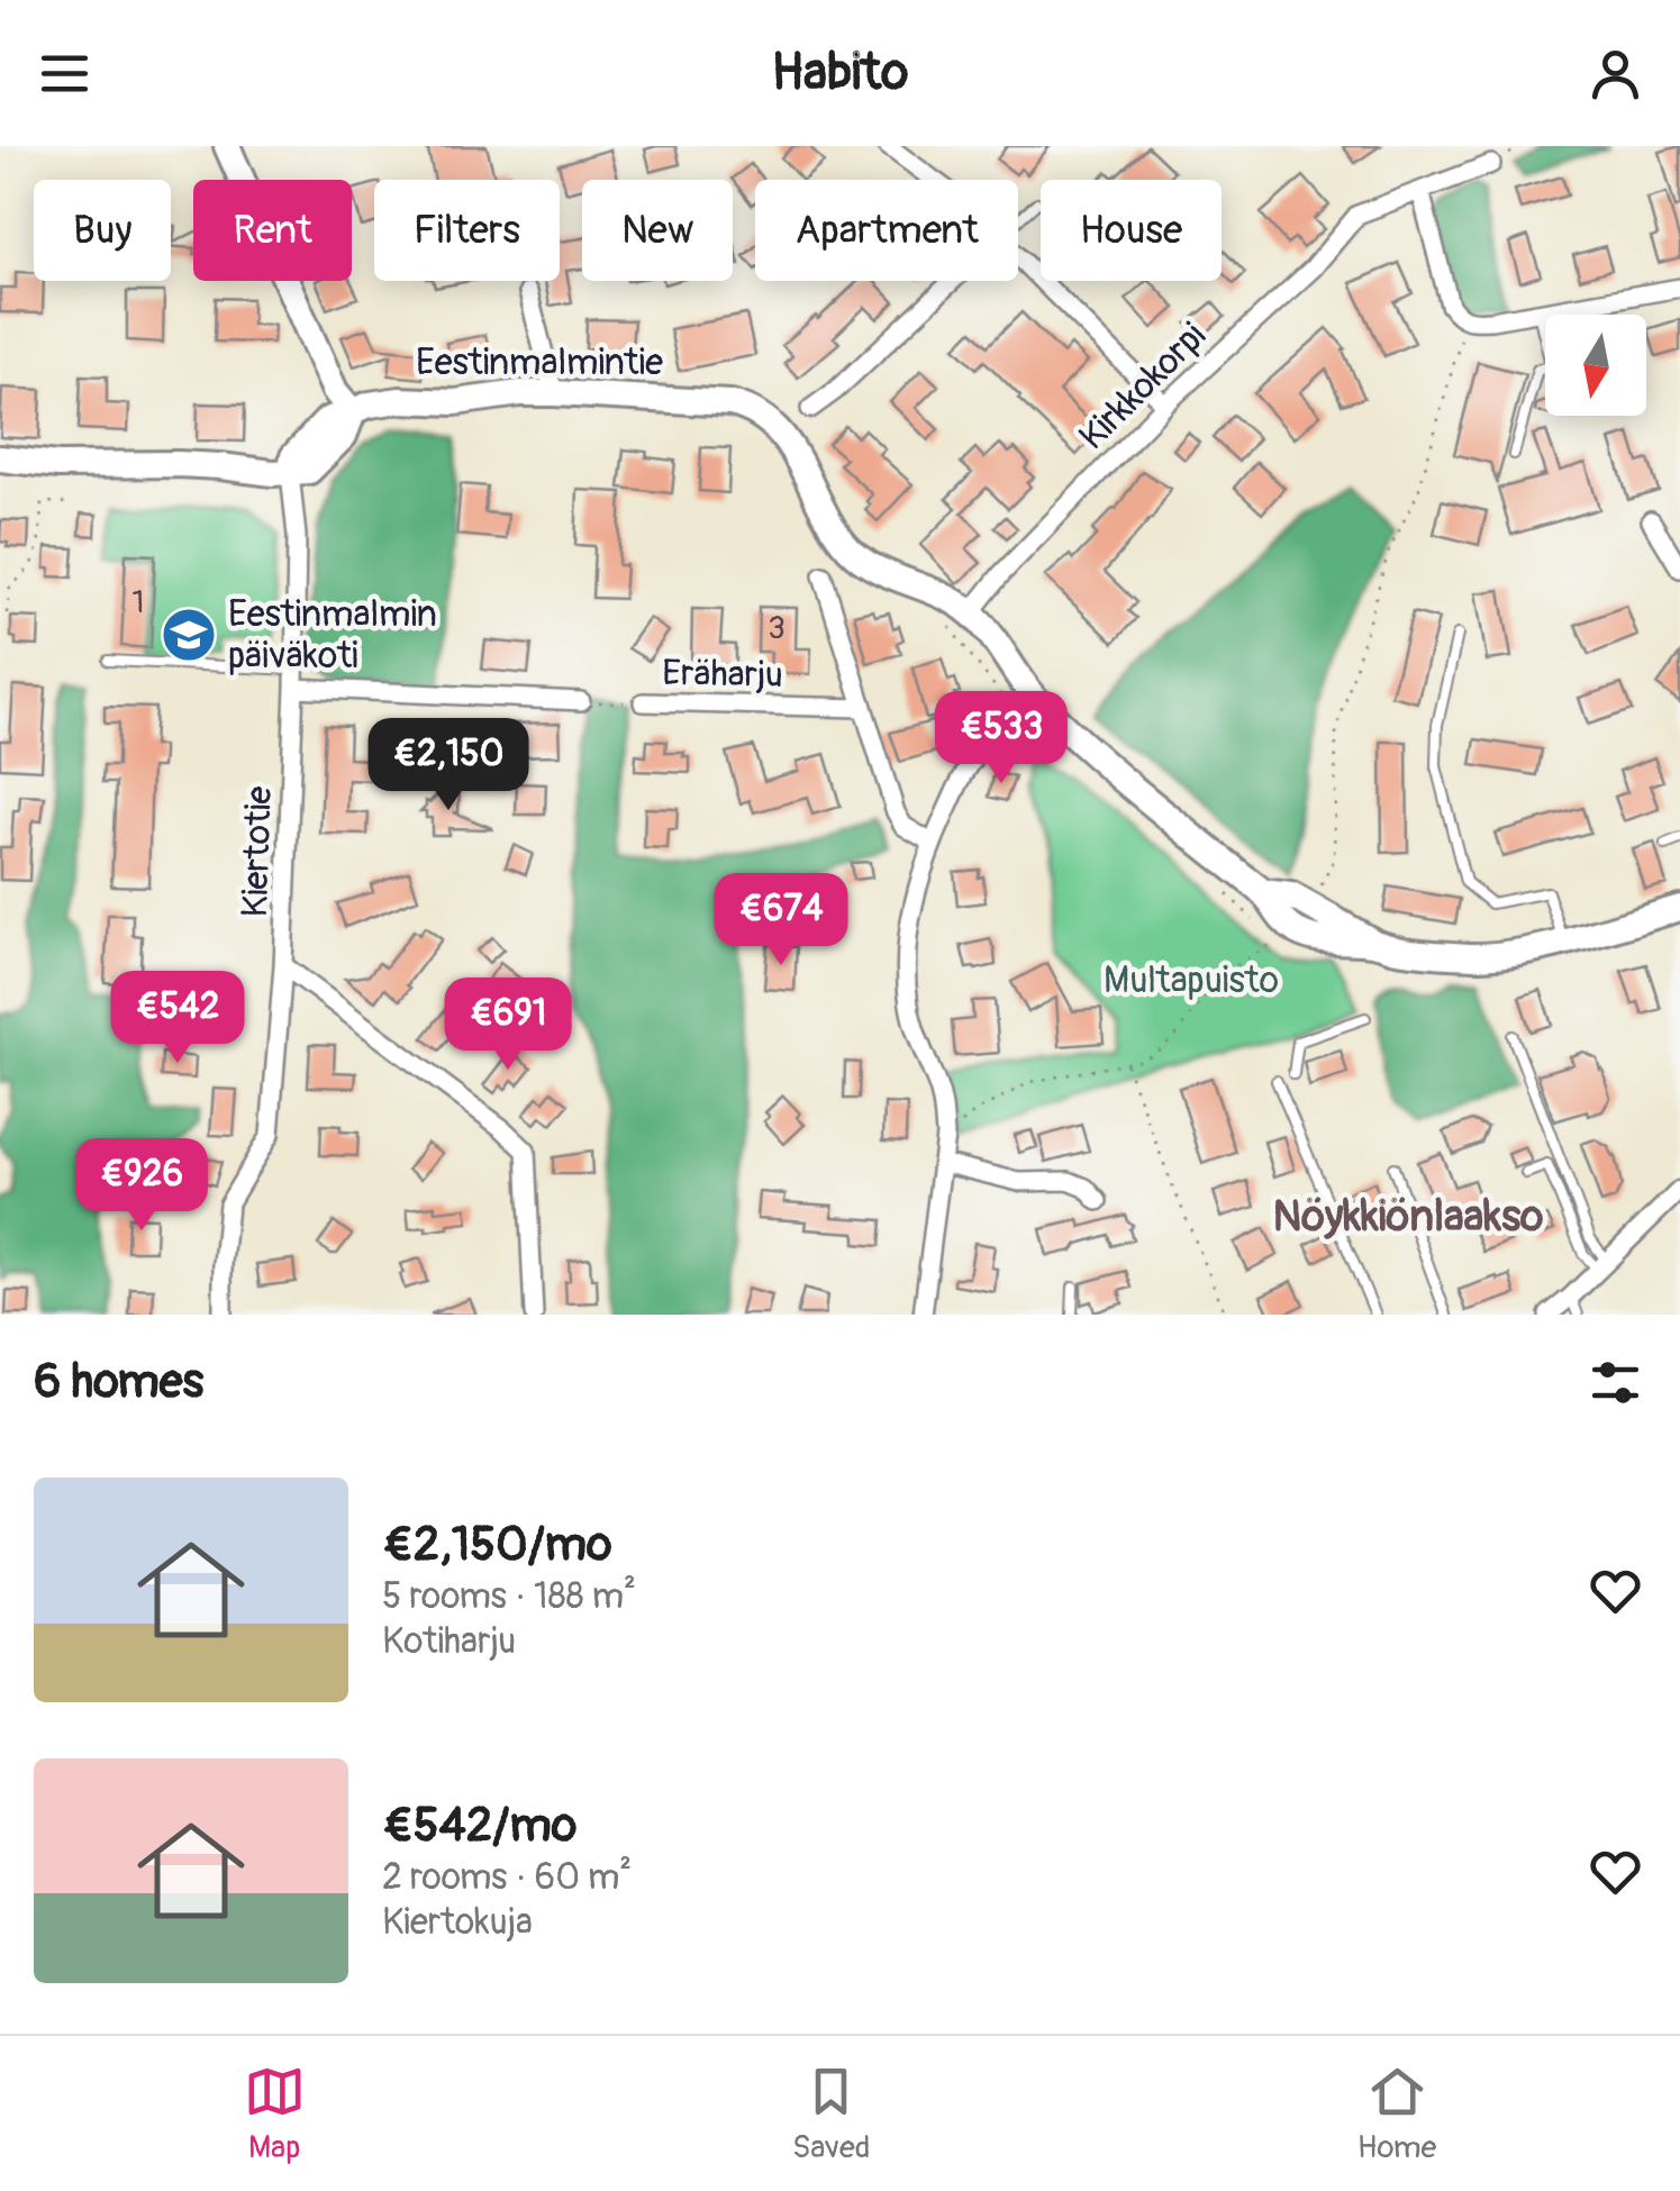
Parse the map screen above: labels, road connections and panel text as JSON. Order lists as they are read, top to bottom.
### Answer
{
  "streets": {
    "street": [
      "Eestinmalmintie",
      "Kirkkokorpi",
      "Eräharju",
      "Kiertotie"
    ]
  },
  "crossings": [
    ["Eestinmalmintie", "Kirkkokorpi"],
    ["Eestinmalmintie", "Kiertotie"]
  ],
  "districts": ["Nöykkiönlaakso"],
  "parks": ["Multapuisto"],
  "places": {
    "school or university": ["Eestinmalmin päiväkoti"]
  },
  "house_numbers": ["1", "3"],
  "north": "bottom",
  "page": {
    "header": "Habito",
    "chip": [
      "Buy",
      "Rent",
      "Filters",
      "New",
      "Apartment",
      "House"
    ],
    "price": [
      "€533",
      "€2,150",
      "€674",
      "€542",
      "€691",
      "€926"
    ],
    "heading": "6 homes",
    "list": [
      {
        "name": "€2,150/mo",
        "note": "5 rooms · 188 m² · Kotiharju"
      },
      {
        "name": "€542/mo",
        "note": "2 rooms · 60 m² · Kiertokuja"
      }
    ],
    "tabs": ["Map", "Saved", "Home"]
  }
}
